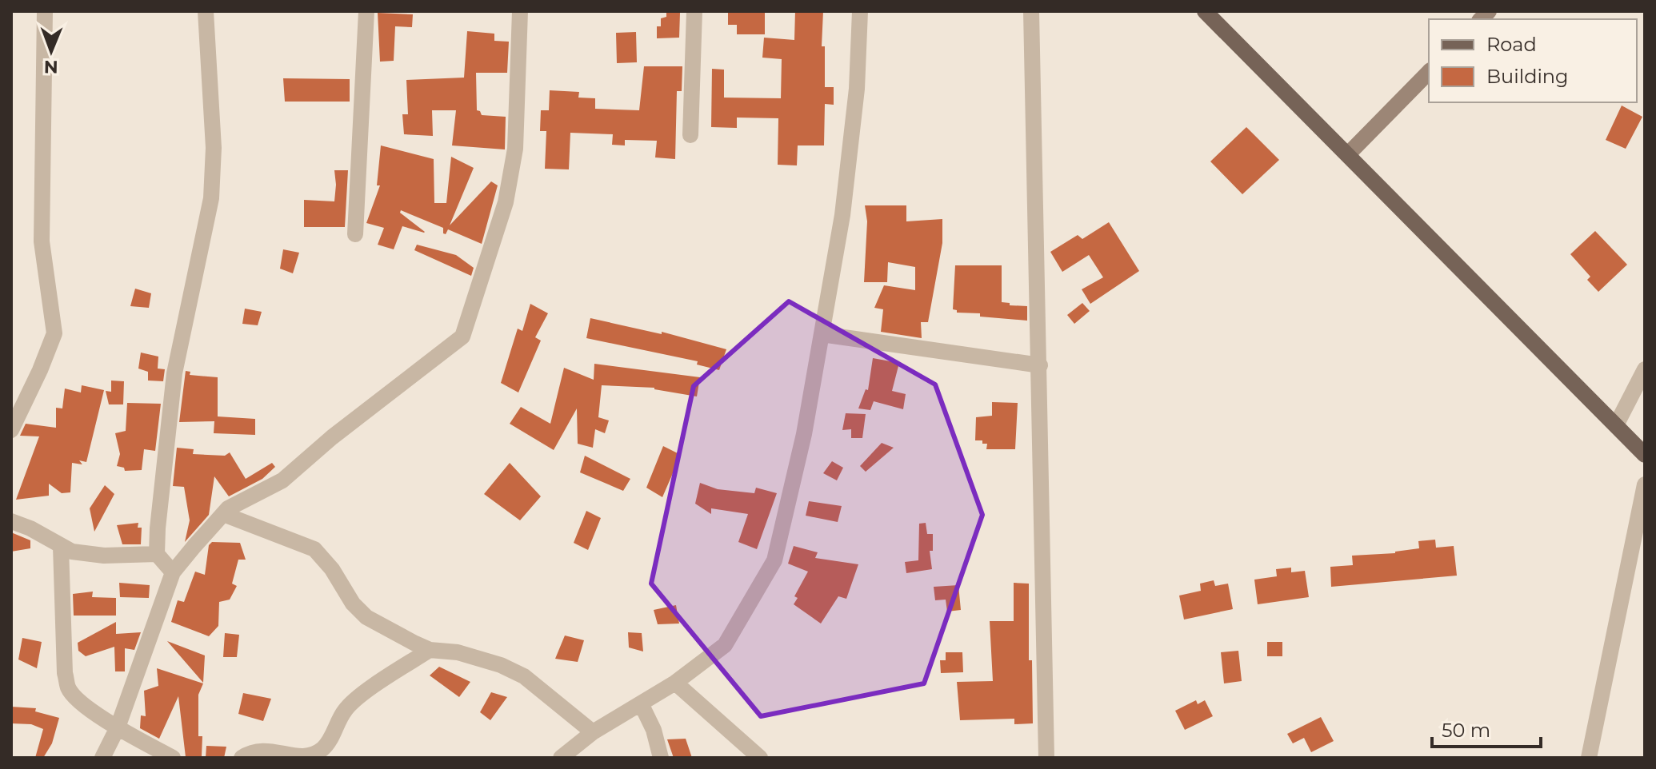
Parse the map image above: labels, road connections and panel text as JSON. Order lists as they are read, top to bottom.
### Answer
{
  "legend": ["Road", "Building"],
  "scale_bar": "50 m",
  "north": "bottom"
}
